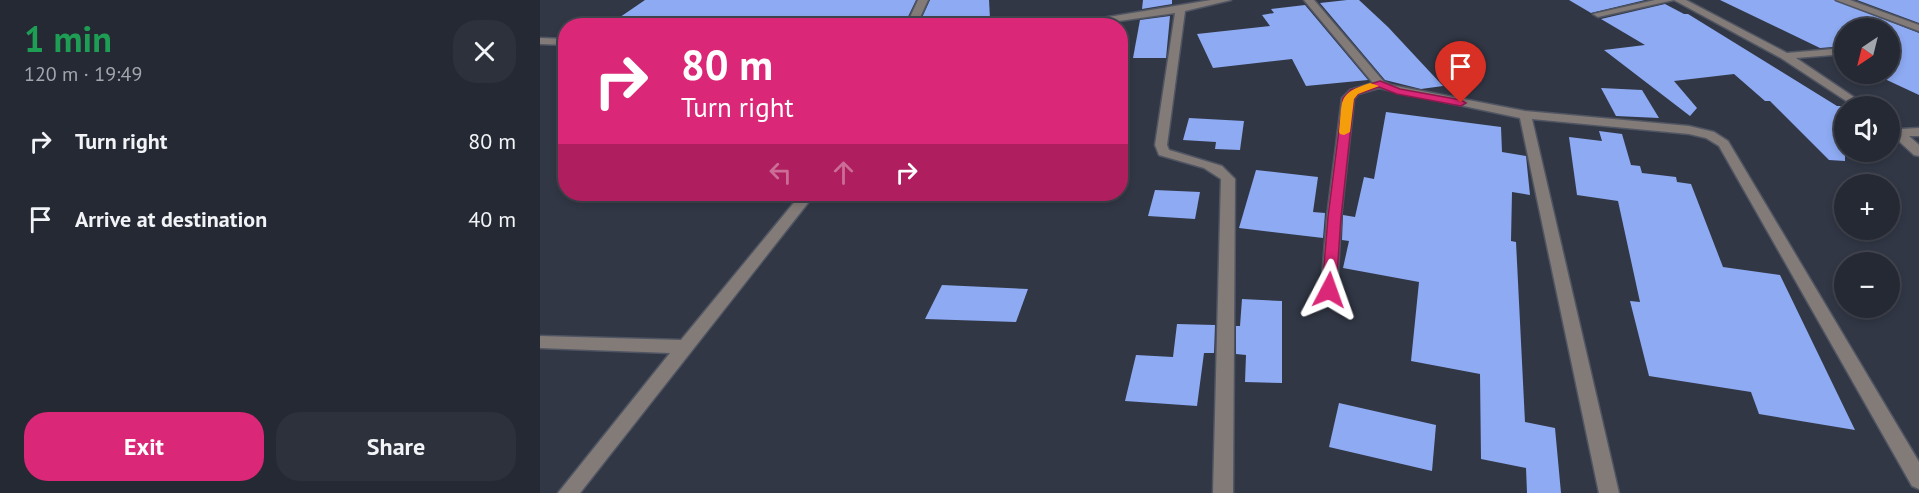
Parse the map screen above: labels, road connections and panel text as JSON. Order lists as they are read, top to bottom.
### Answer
{
  "north": "bottom left",
  "page": {
    "heading": ["1 min", "120 m · 19:49"],
    "map_buttons": ["+", "−"],
    "turn": ["80 m", "Turn right"],
    "list": [
      {
        "name": "Turn right",
        "value": "80 m"
      },
      {
        "name": "Arrive at destination",
        "value": "40 m"
      }
    ],
    "buttons": ["Exit", "Share"]
  }
}
